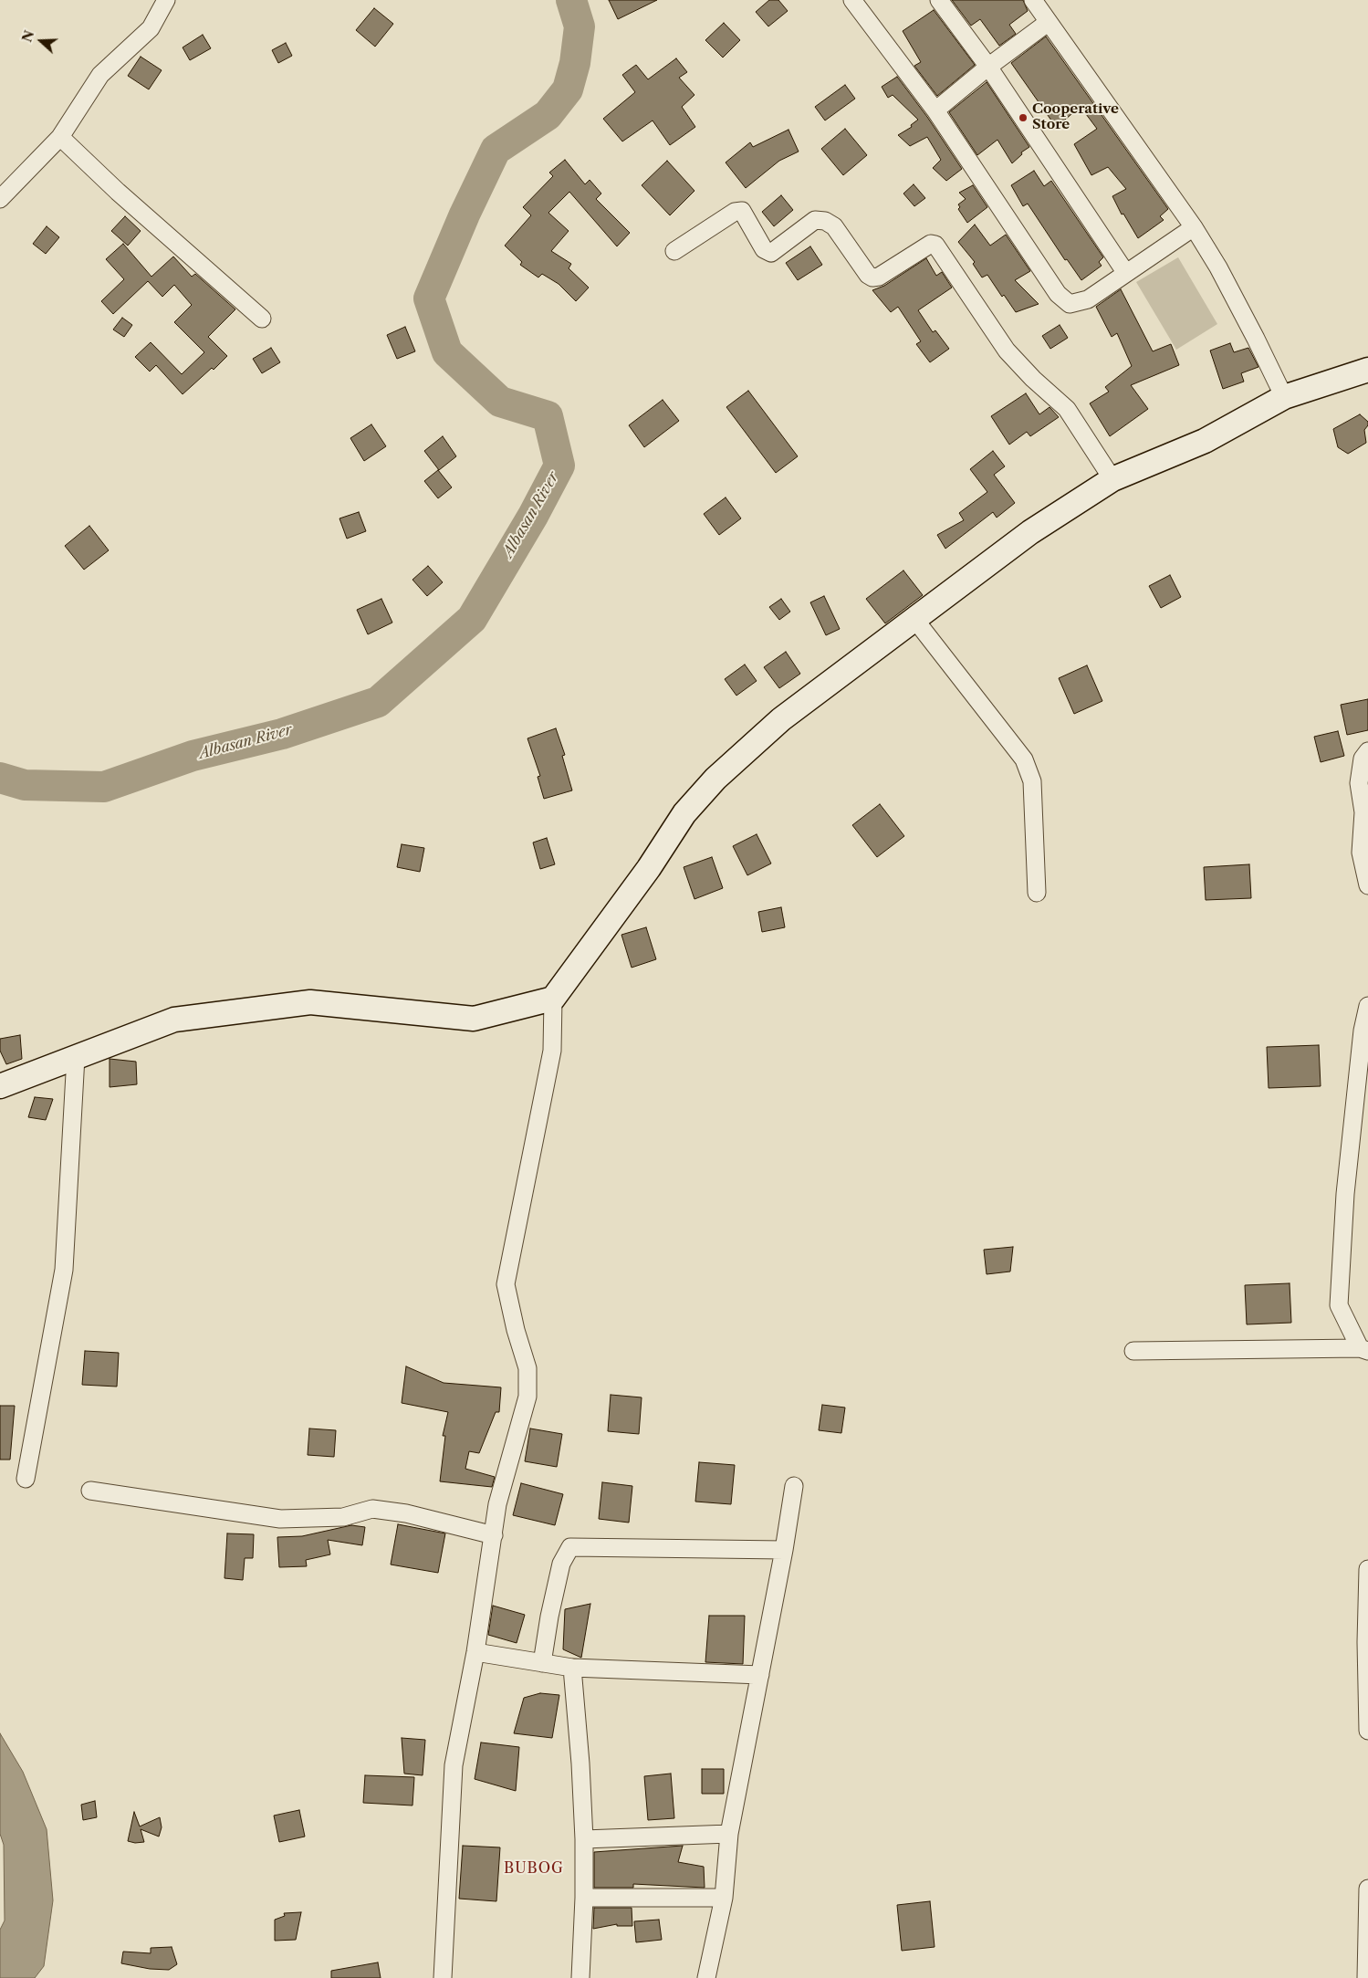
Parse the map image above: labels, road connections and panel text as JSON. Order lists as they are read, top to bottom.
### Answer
{
  "districts": ["BUBOG"],
  "water": ["Albasan River"],
  "places": ["Cooperative Store"],
  "north": "left"
}
